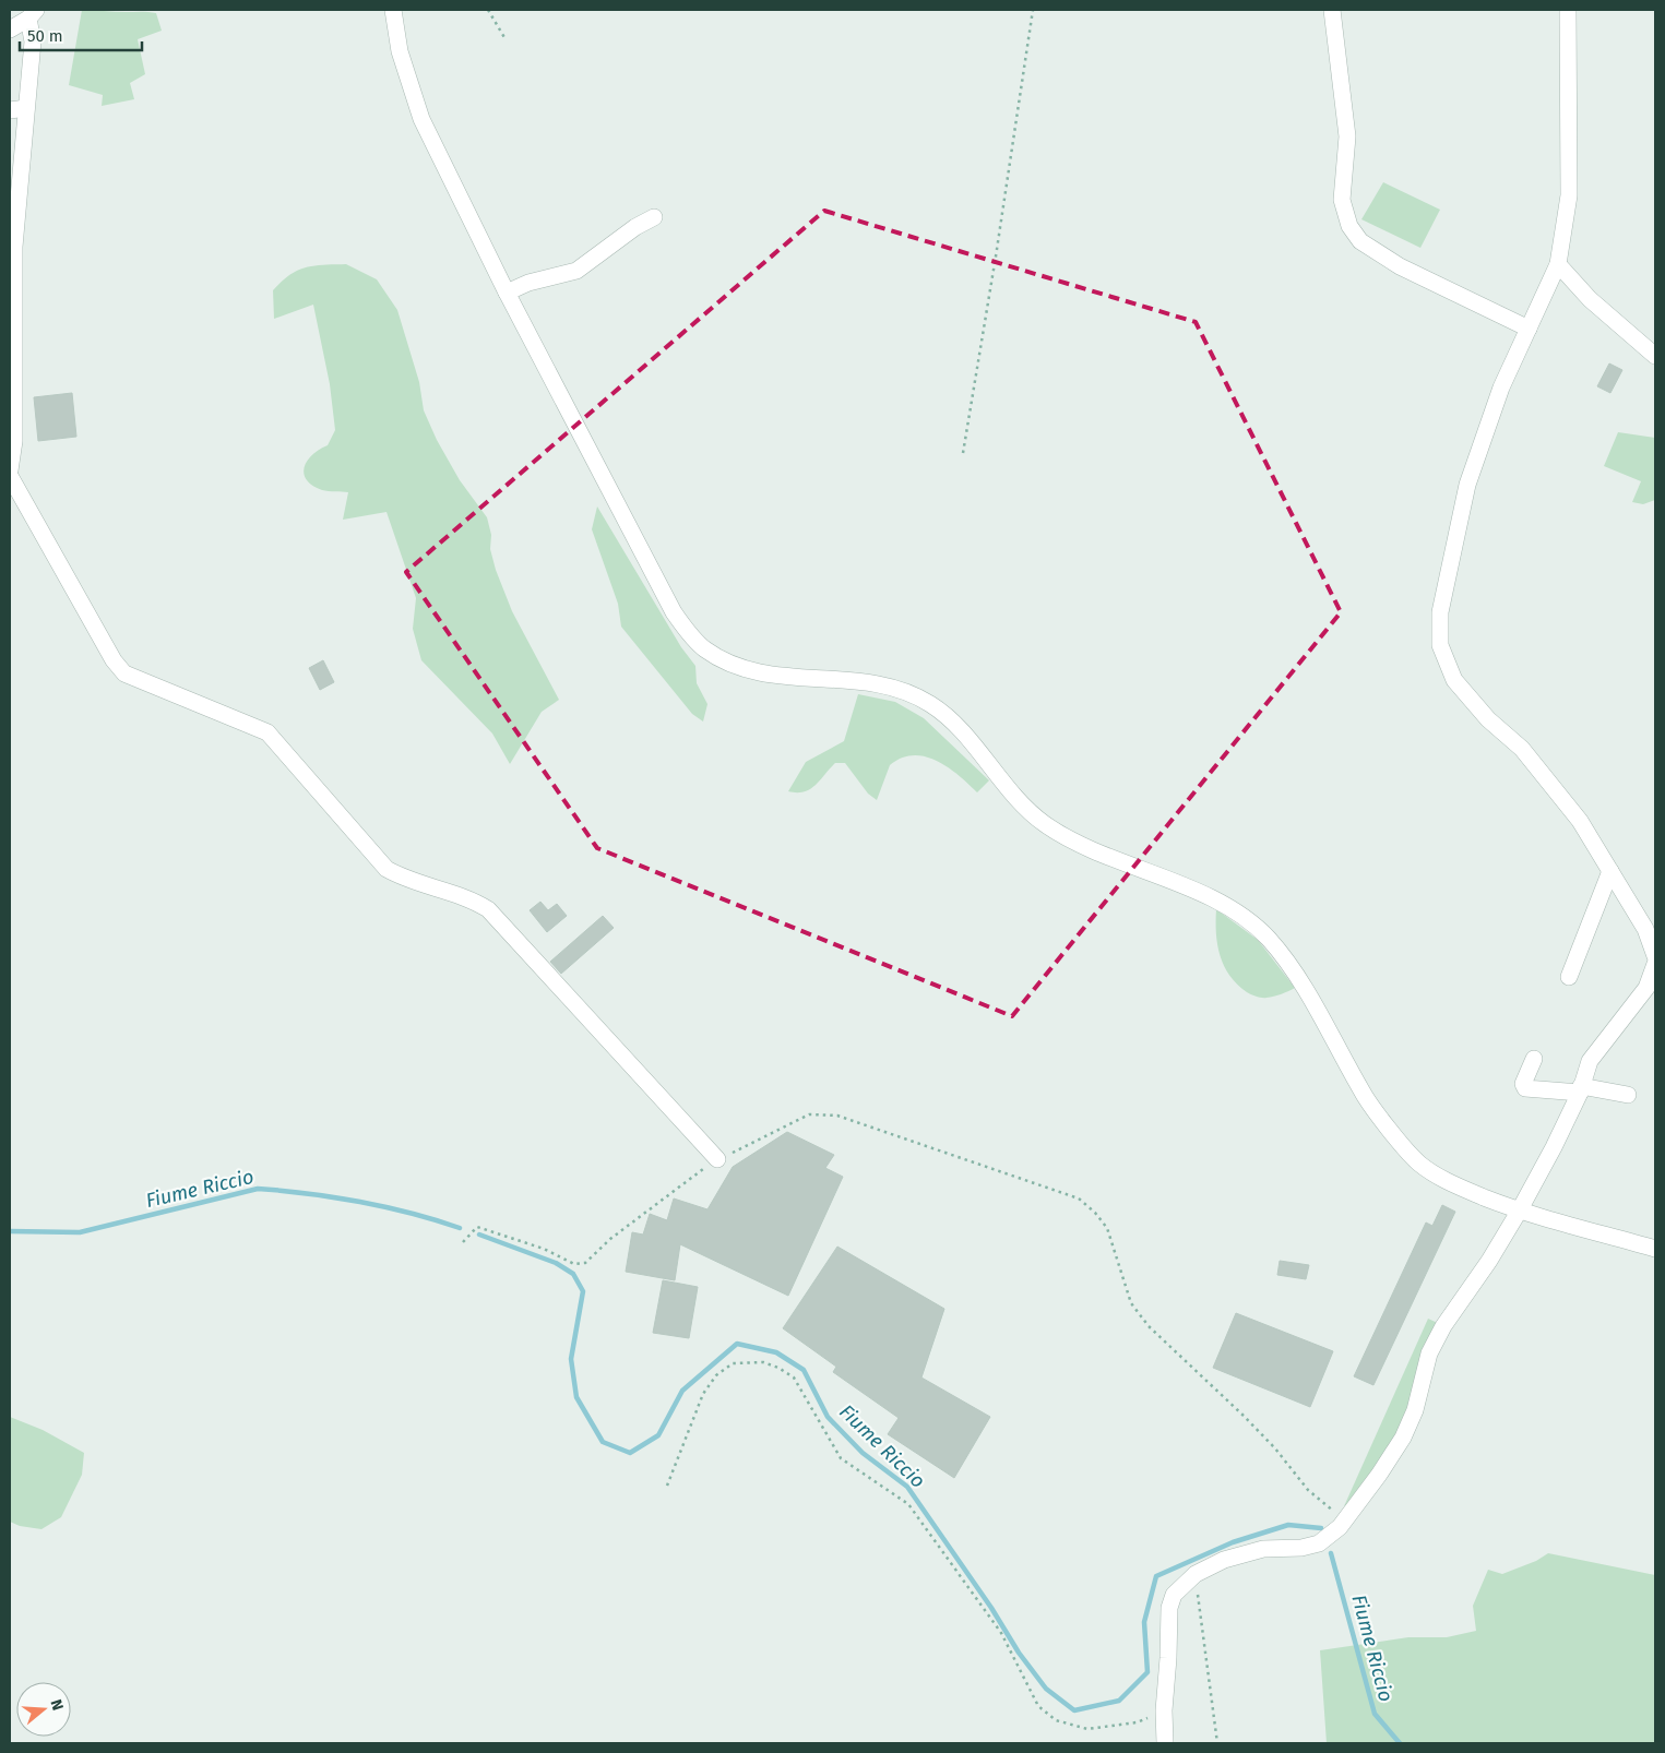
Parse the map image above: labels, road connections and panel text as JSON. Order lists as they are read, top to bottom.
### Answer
{
  "water": ["Fiume Riccio"],
  "scale_bar": "50 m",
  "north": "right"
}
